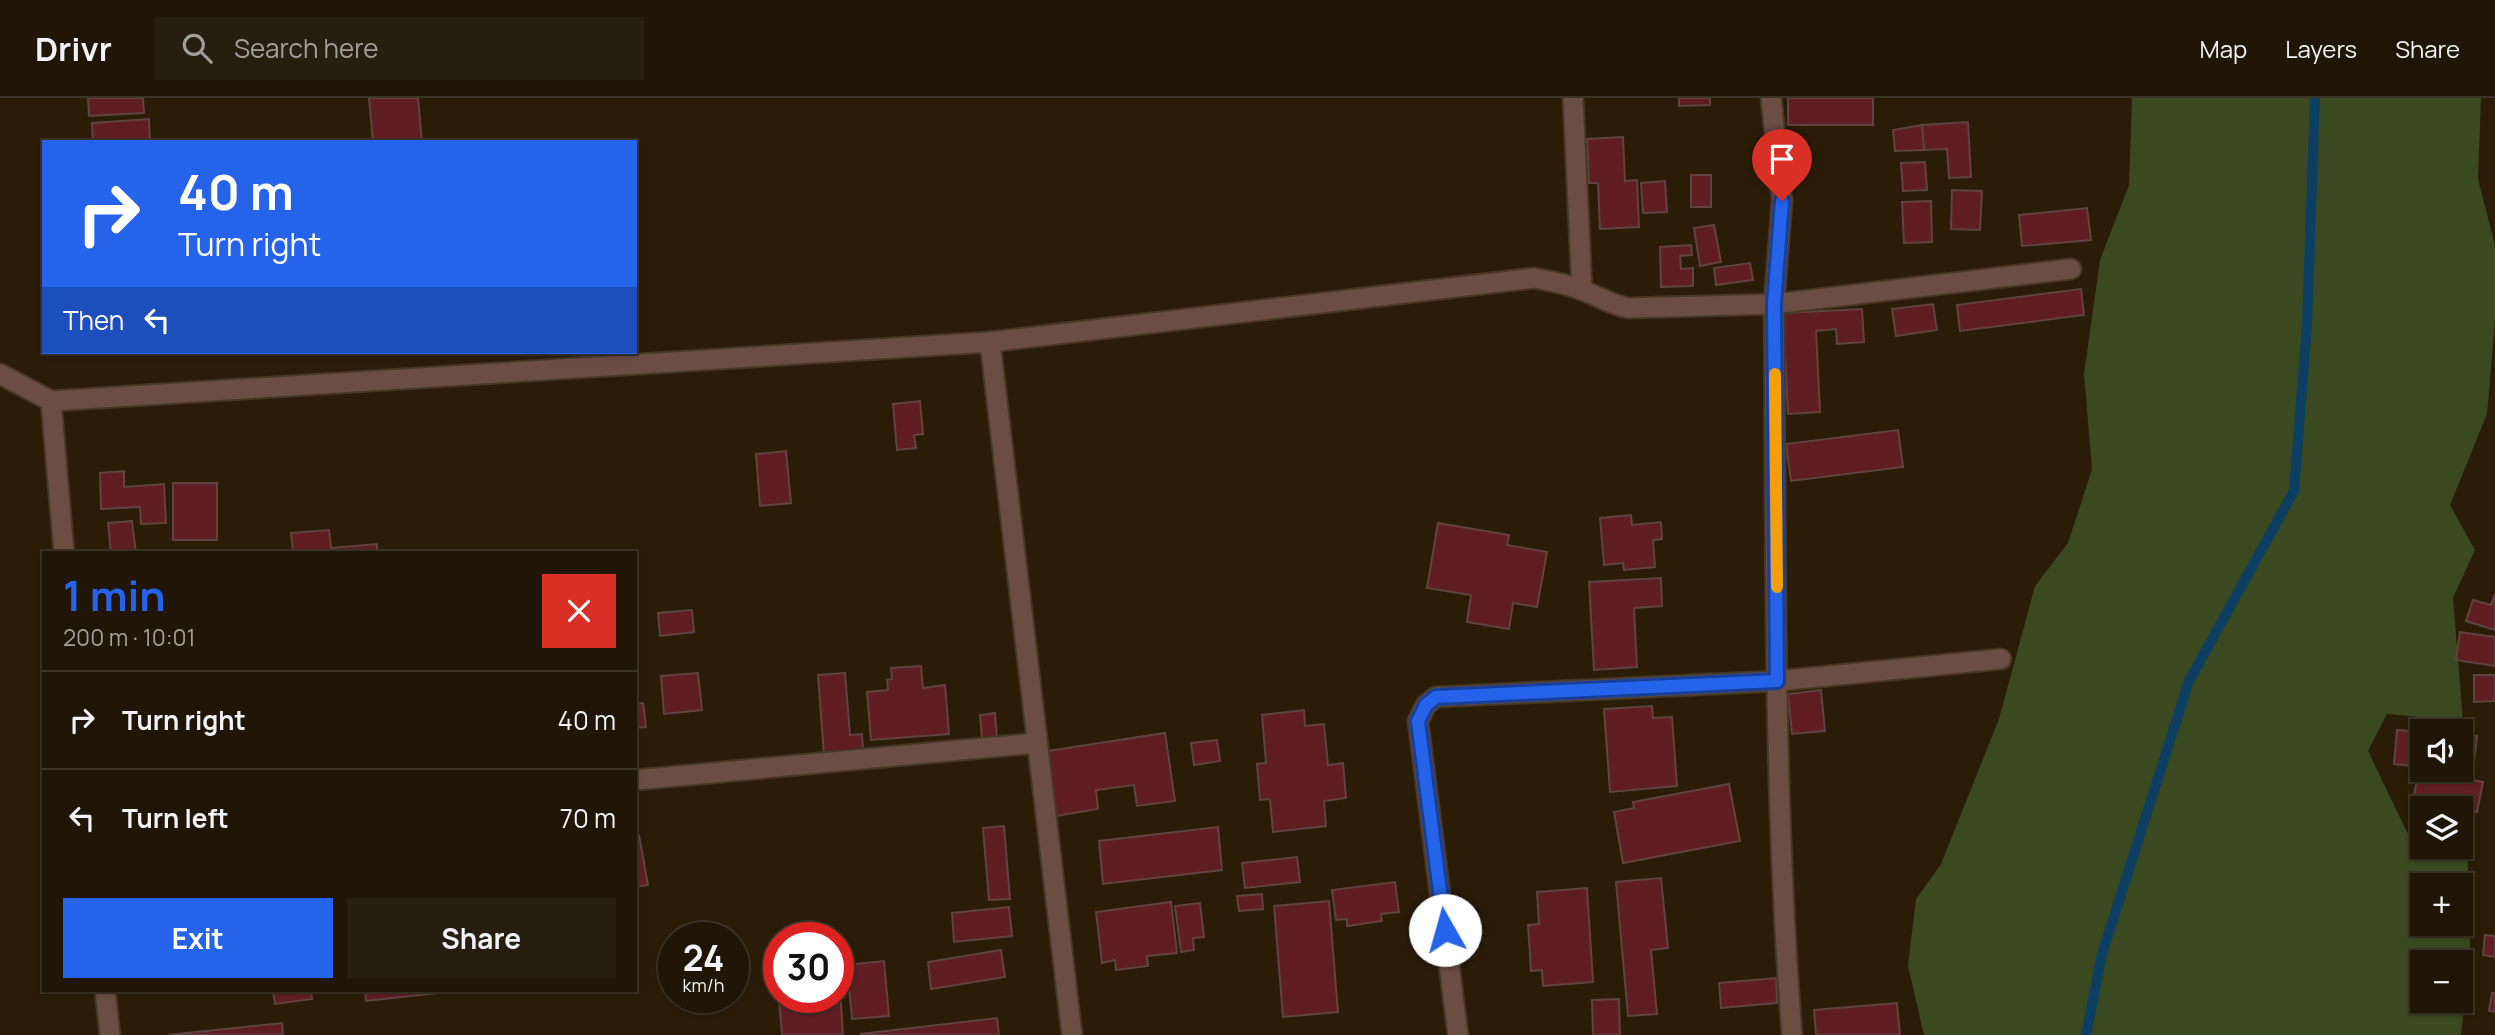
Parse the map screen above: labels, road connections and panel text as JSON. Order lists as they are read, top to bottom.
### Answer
{
  "page": {
    "header": "Drivr",
    "search": "Search here",
    "nav": ["Map", "Layers", "Share"],
    "turn": ["40 m", "Turn right"],
    "then": "Then",
    "heading": ["1 min", "200 m · 10:01"],
    "list": [
      {
        "name": "Turn right",
        "value": "40 m"
      },
      {
        "name": "Turn left",
        "value": "70 m"
      }
    ],
    "map_buttons": ["+", "−"],
    "buttons": ["Exit", "Share"],
    "speed": "24 km/h",
    "limit": "30"
  }
}
